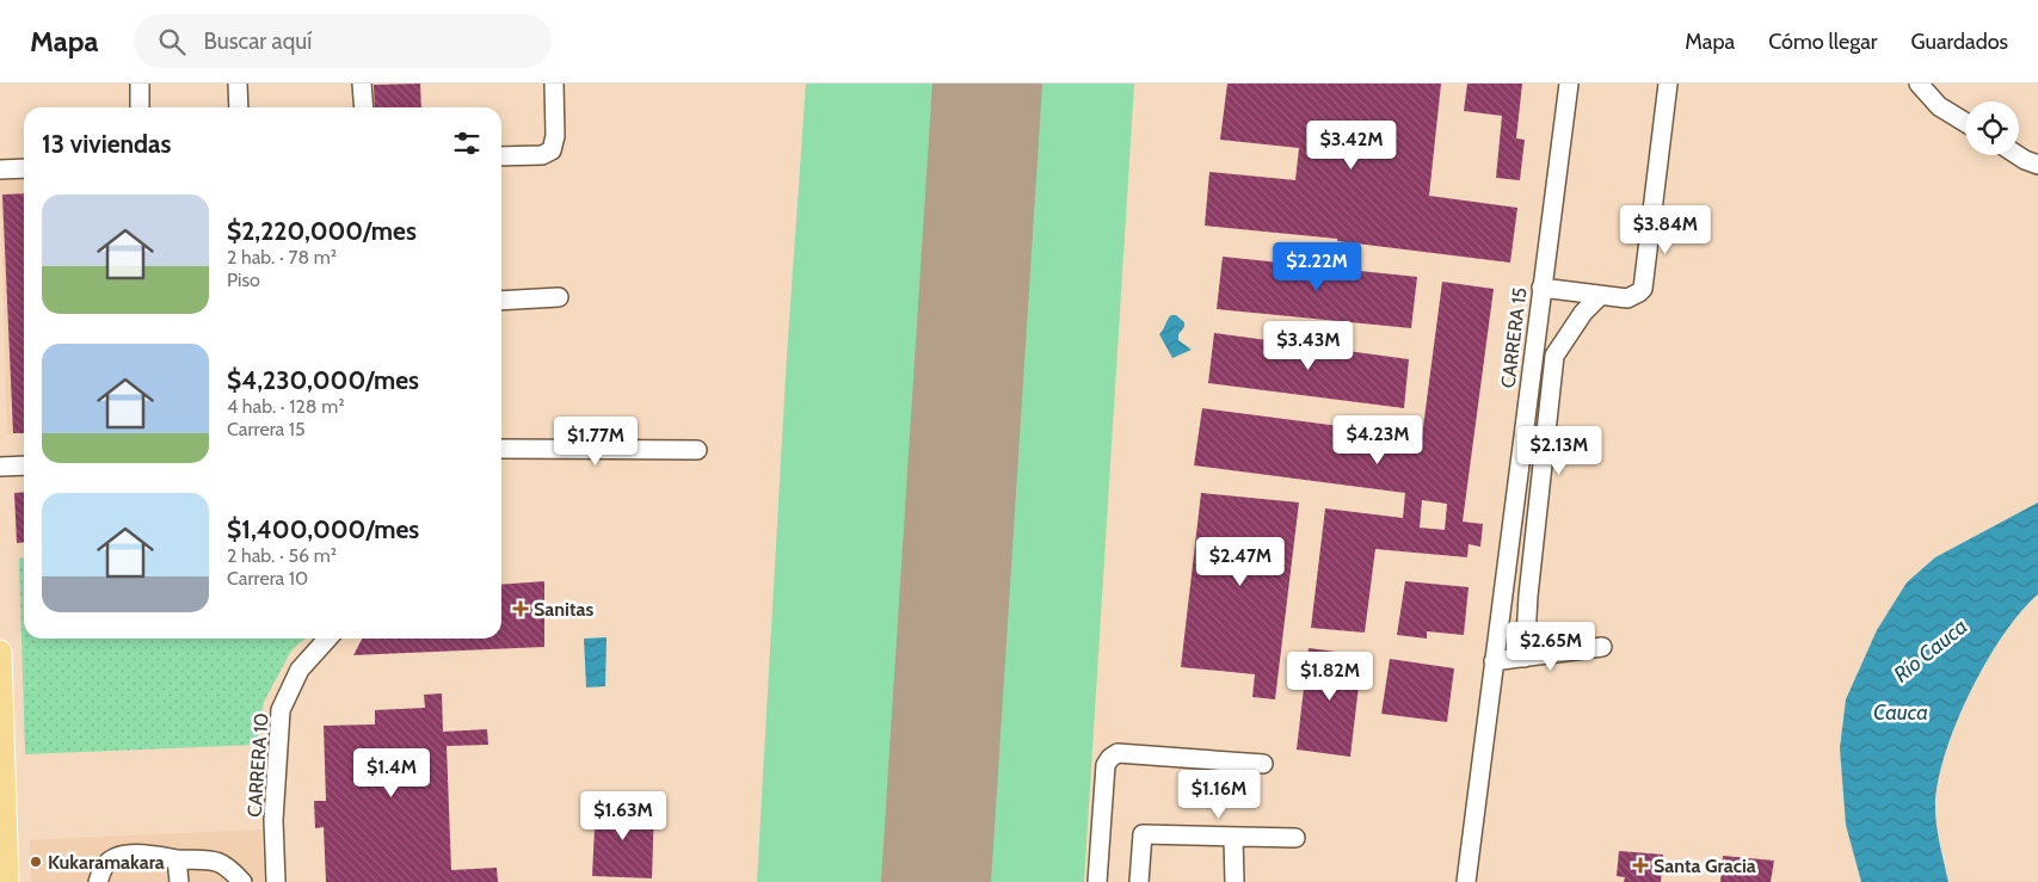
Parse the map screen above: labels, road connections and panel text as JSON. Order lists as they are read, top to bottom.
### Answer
{
  "streets": {
    "street": ["CARRERA 15", "CARRERA 10"]
  },
  "water": ["Río Cauca", "Cauca"],
  "places": {
    "health": ["Sanitas", "Santa Gracia"],
    "other": ["Kukaramakara"]
  },
  "page": {
    "header": "Mapa",
    "search": "Buscar aquí",
    "nav": ["Mapa", "Cómo llegar", "Guardados"],
    "heading": "13 viviendas",
    "price": [
      "$3.42M",
      "$3.84M",
      "$2.22M",
      "$3.43M",
      "$4.23M",
      "$1.77M",
      "$2.13M",
      "$2.47M",
      "$2.65M",
      "$1.82M",
      "$1.4M",
      "$1.16M",
      "$1.63M"
    ],
    "list": [
      {
        "name": "$2,220,000/mes",
        "note": "2 hab. · 78 m² · Piso"
      },
      {
        "name": "$4,230,000/mes",
        "note": "4 hab. · 128 m² · Carrera 15"
      },
      {
        "name": "$1,400,000/mes",
        "note": "2 hab. · 56 m² · Carrera 10"
      }
    ]
  }
}
